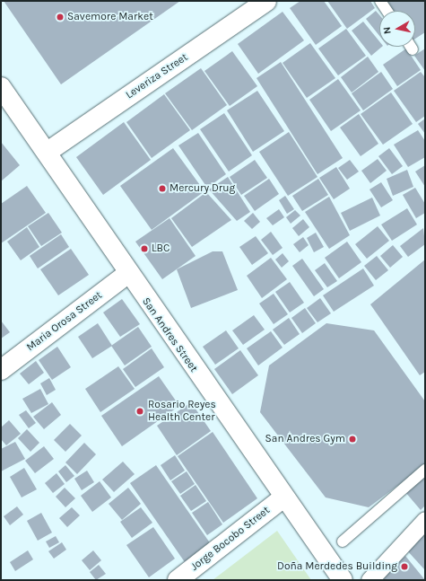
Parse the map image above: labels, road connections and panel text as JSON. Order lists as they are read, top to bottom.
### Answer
{
  "streets": {
    "street": [
      "Leveriza Street",
      "Maria Orosa Street",
      "San Andres Street",
      "Jorge Bocobo Street"
    ]
  },
  "crossings": [
    ["Leveriza Street", "San Andres Street"],
    ["Maria Orosa Street", "San Andres Street"],
    ["San Andres Street", "Jorge Bocobo Street"]
  ],
  "places": [
    "Savemore Market",
    "Mercury Drug",
    "LBC",
    "Rosario Reyes Health Center",
    "San Andres Gym",
    "Doña Merdedes Building"
  ],
  "north": "left"
}
